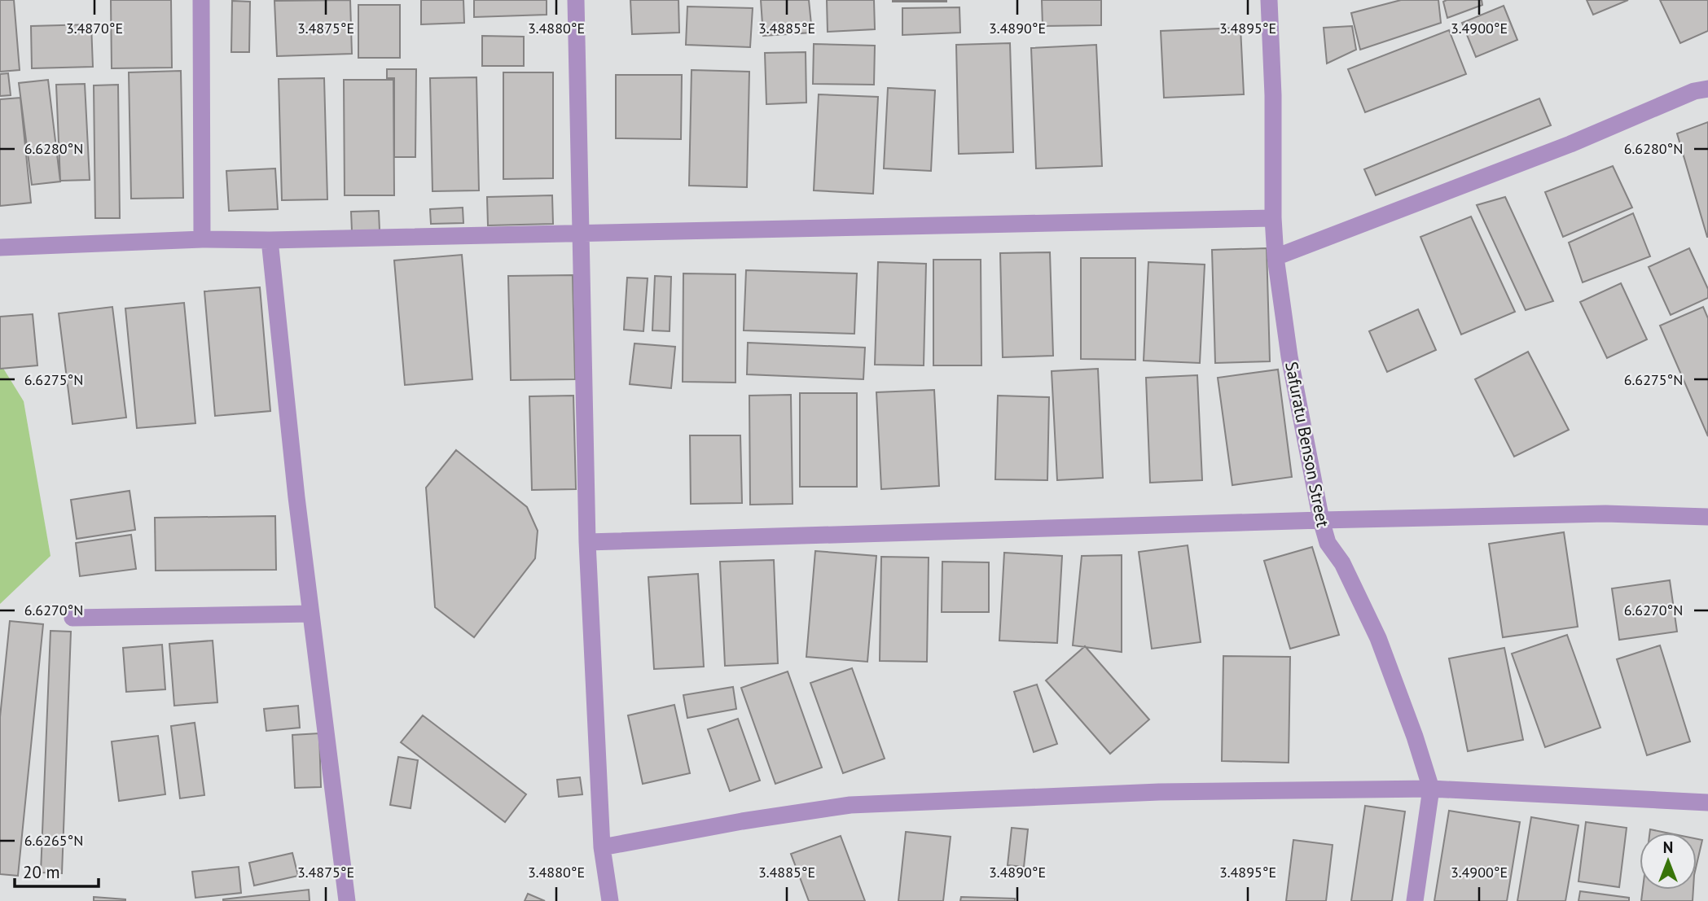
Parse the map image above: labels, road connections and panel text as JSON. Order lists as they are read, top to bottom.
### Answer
{
  "streets": {
    "street": ["Safuratu Benson Street"]
  },
  "scale_bar": "20 m",
  "north": "top",
  "coordinates": [
    "3.4870°E",
    "3.4875°E",
    "3.4880°E",
    "3.4885°E",
    "3.4890°E",
    "3.4895°E",
    "3.4900°E",
    "6.6280°N",
    "6.6275°N",
    "6.6270°N",
    "6.6265°N"
  ]
}
